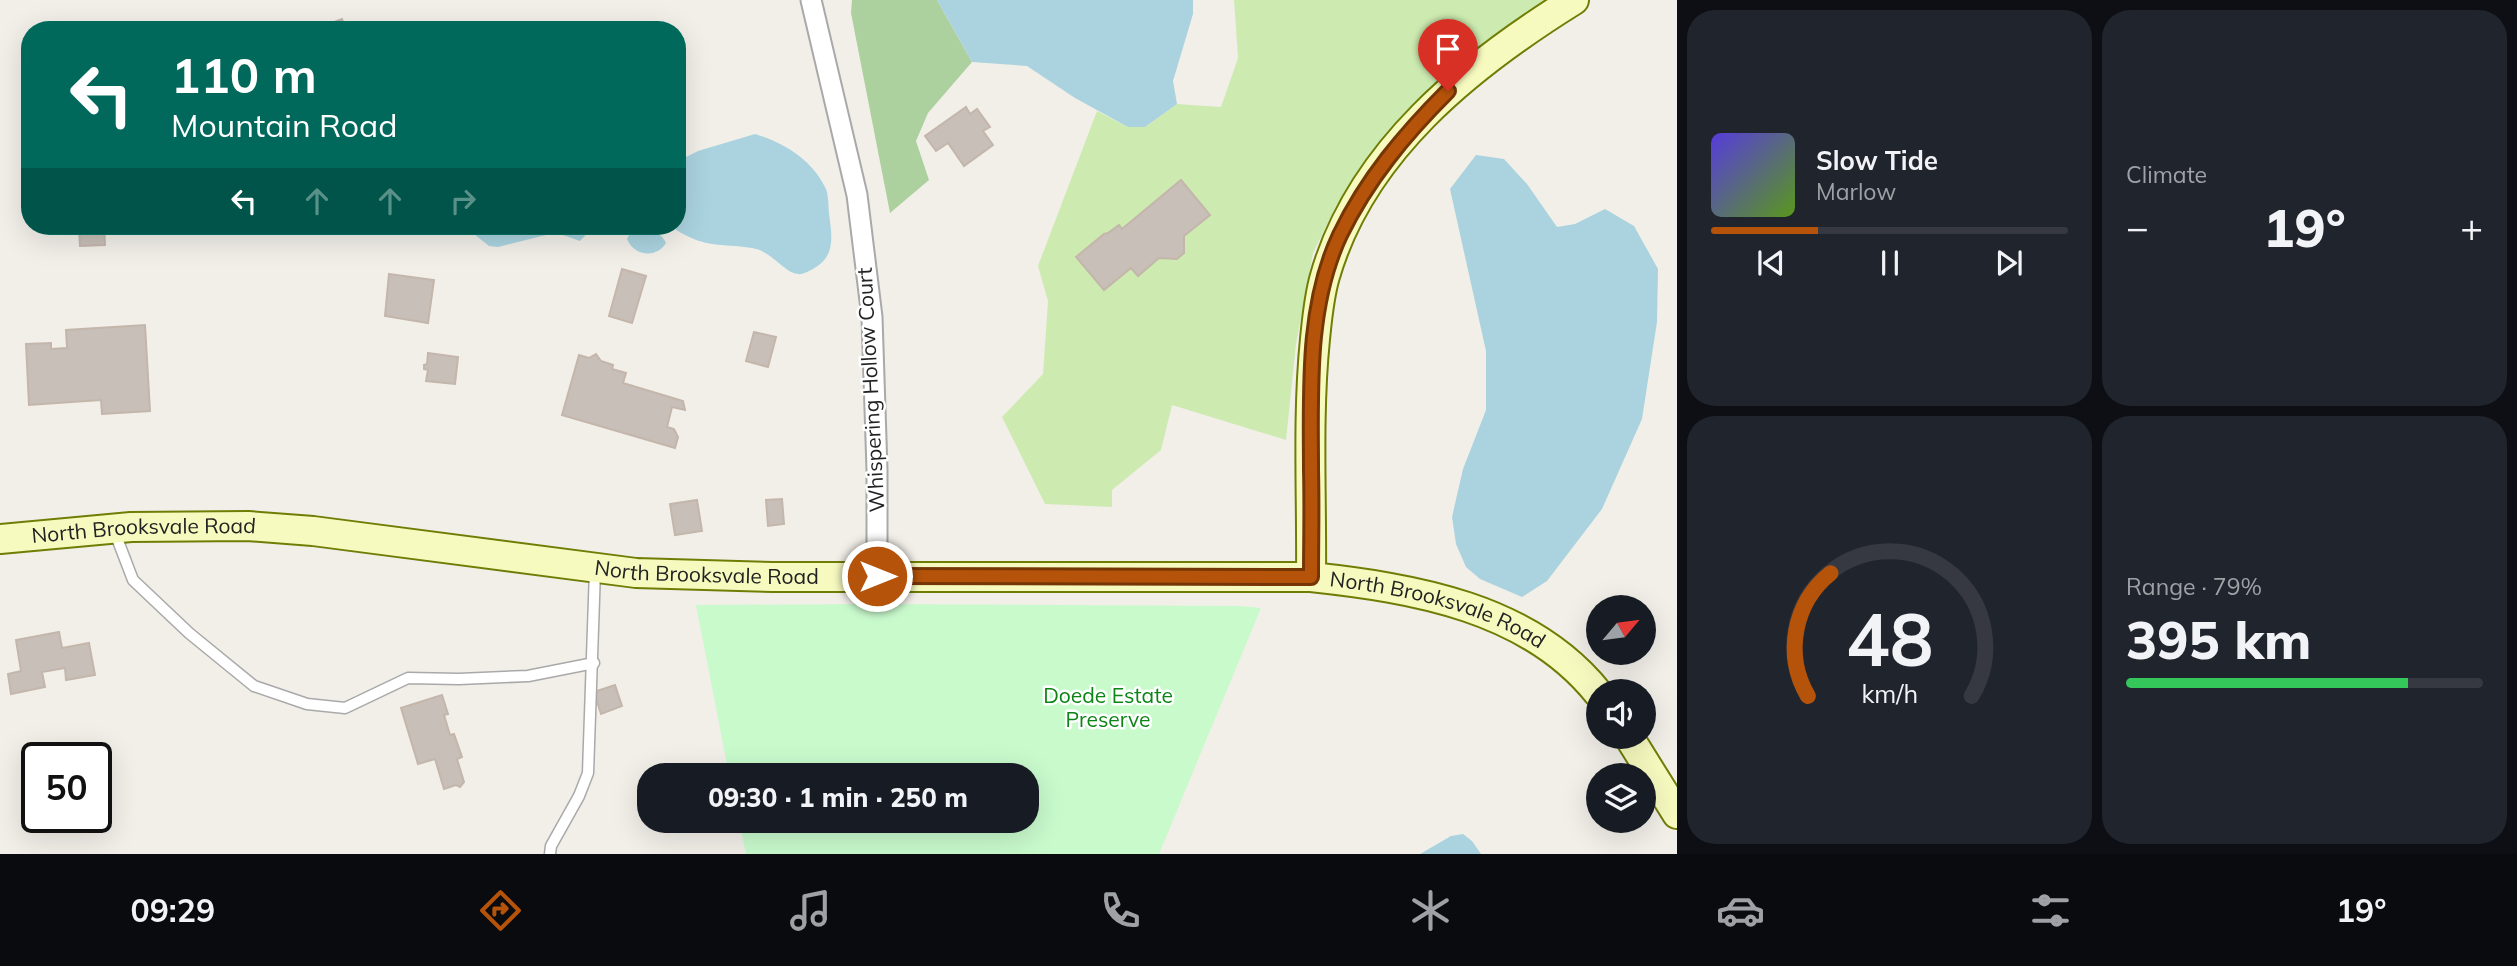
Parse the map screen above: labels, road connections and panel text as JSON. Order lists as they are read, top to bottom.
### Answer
{
  "streets": {
    "main road": ["North Brooksvale Road"],
    "street": ["Whispering Hollow Court"]
  },
  "crossings": [
    ["Whispering Hollow Court", "North Brooksvale Road"]
  ],
  "parks": ["Doede Estate Preserve"],
  "north": "top right",
  "page": {
    "tile": [
      "Climate",
      ["Range · 79%", "395 km"]
    ],
    "turn": ["110 m", "Mountain Road"],
    "song": ["Slow Tide", "Marlow"],
    "heat": ["−", "19°", "+"],
    "limit": "50",
    "trip": "09:30 · 1 min · 250 m",
    "tabs": ["09:29", "19°"],
    "gauge": ["48", "km/h"]
  }
}
